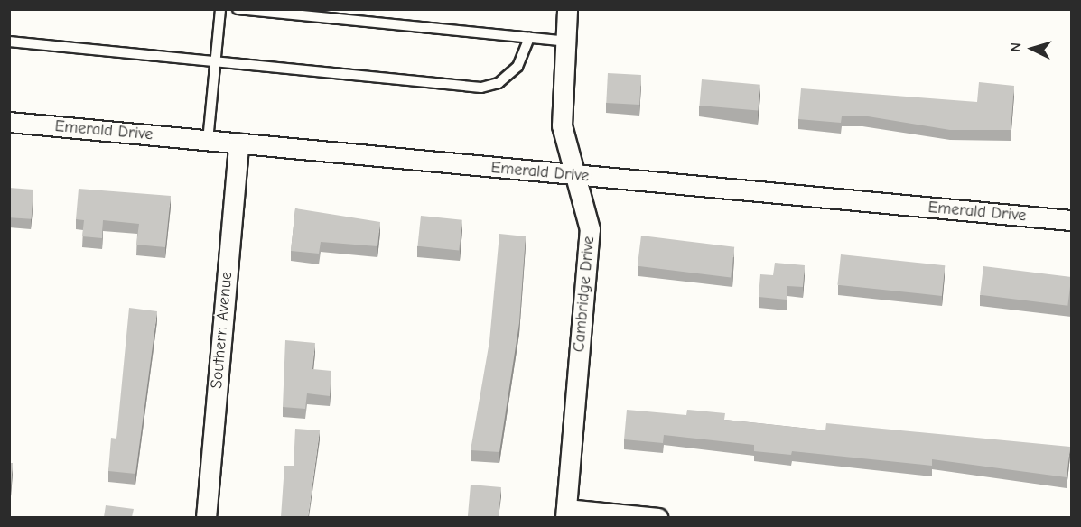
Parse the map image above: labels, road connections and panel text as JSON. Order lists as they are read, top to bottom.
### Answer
{
  "streets": {
    "street": ["Emerald Drive", "Cambridge Drive", "Southern Avenue"]
  },
  "crossings": [
    ["Emerald Drive", "Cambridge Drive"],
    ["Emerald Drive", "Southern Avenue"]
  ],
  "north": "left"
}
